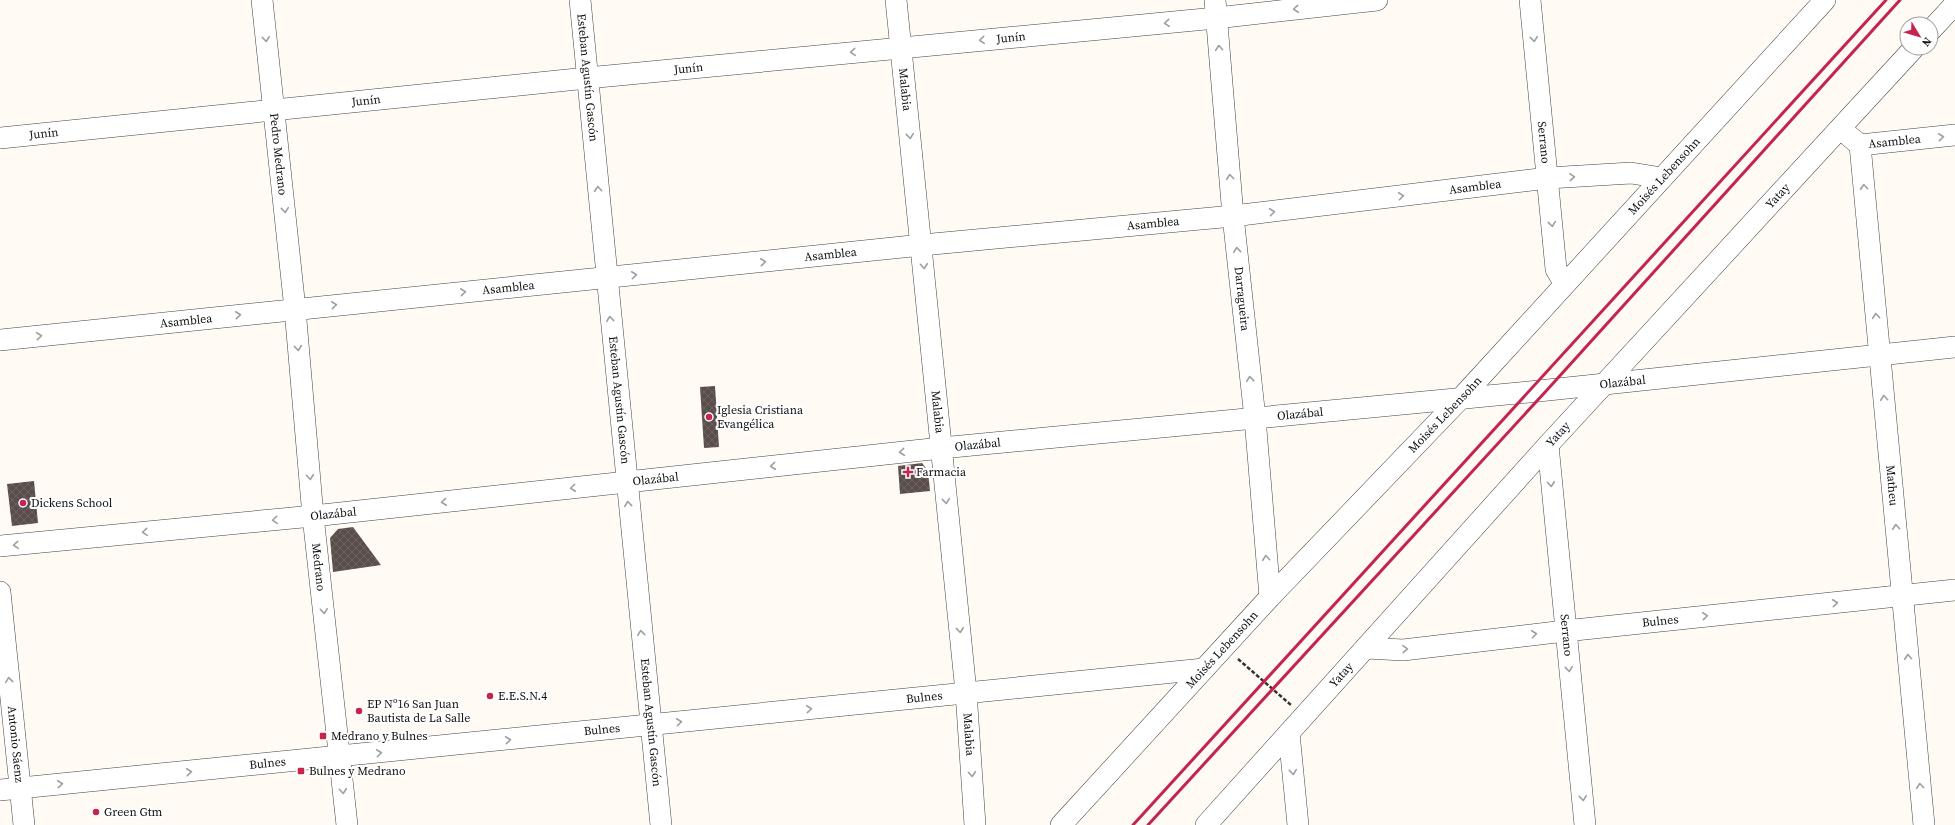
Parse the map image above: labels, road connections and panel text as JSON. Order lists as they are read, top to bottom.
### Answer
{
  "streets": {
    "street": [
      "Junín",
      "Esteban Agustín Gascón",
      "Malabia",
      "Asamblea",
      "Serrano",
      "Pedro Medrano",
      "Moisés Lebensohn",
      "Yatay",
      "Darragueira",
      "Olazábal",
      "Matheu",
      "Medrano",
      "Bulnes",
      "Antonio Sáenz"
    ]
  },
  "crossings": [
    ["Junín", "Esteban Agustín Gascón"],
    ["Junín", "Malabia"],
    ["Junín", "Pedro Medrano"],
    ["Junín", "Darragueira"],
    ["Esteban Agustín Gascón", "Asamblea"],
    ["Esteban Agustín Gascón", "Olazábal"],
    ["Esteban Agustín Gascón", "Bulnes"],
    ["Malabia", "Asamblea"],
    ["Malabia", "Olazábal"],
    ["Malabia", "Bulnes"],
    ["Asamblea", "Serrano"],
    ["Asamblea", "Pedro Medrano"],
    ["Asamblea", "Moisés Lebensohn"],
    ["Asamblea", "Yatay"],
    ["Asamblea", "Darragueira"],
    ["Asamblea", "Matheu"],
    ["Asamblea", "Medrano"],
    ["Serrano", "Moisés Lebensohn"],
    ["Serrano", "Yatay"],
    ["Serrano", "Bulnes"],
    ["Pedro Medrano", "Medrano"],
    ["Moisés Lebensohn", "Darragueira"],
    ["Moisés Lebensohn", "Olazábal"],
    ["Moisés Lebensohn", "Bulnes"],
    ["Yatay", "Olazábal"],
    ["Yatay", "Bulnes"],
    ["Darragueira", "Olazábal"],
    ["Olazábal", "Matheu"],
    ["Olazábal", "Medrano"],
    ["Matheu", "Bulnes"],
    ["Medrano", "Bulnes"],
    ["Bulnes", "Antonio Sáenz"]
  ],
  "one_way": [
    "Junín",
    "Esteban Agustín Gascón",
    "Malabia",
    "Asamblea",
    "Serrano",
    "Pedro Medrano",
    "Darragueira",
    "Olazábal",
    "Matheu",
    "Medrano",
    "Bulnes",
    "Antonio Sáenz"
  ],
  "places": {
    "other": [
      "Iglesia Cristiana Evangélica",
      "Dickens School",
      "E.E.S.N.4",
      "EP Nº16 San Juan Bautista de La Salle",
      "Green Gtm"
    ],
    "health": ["Farmacia"],
    "transit": ["Medrano y Bulnes", "Bulnes y Medrano"]
  },
  "north": "bottom right"
}
